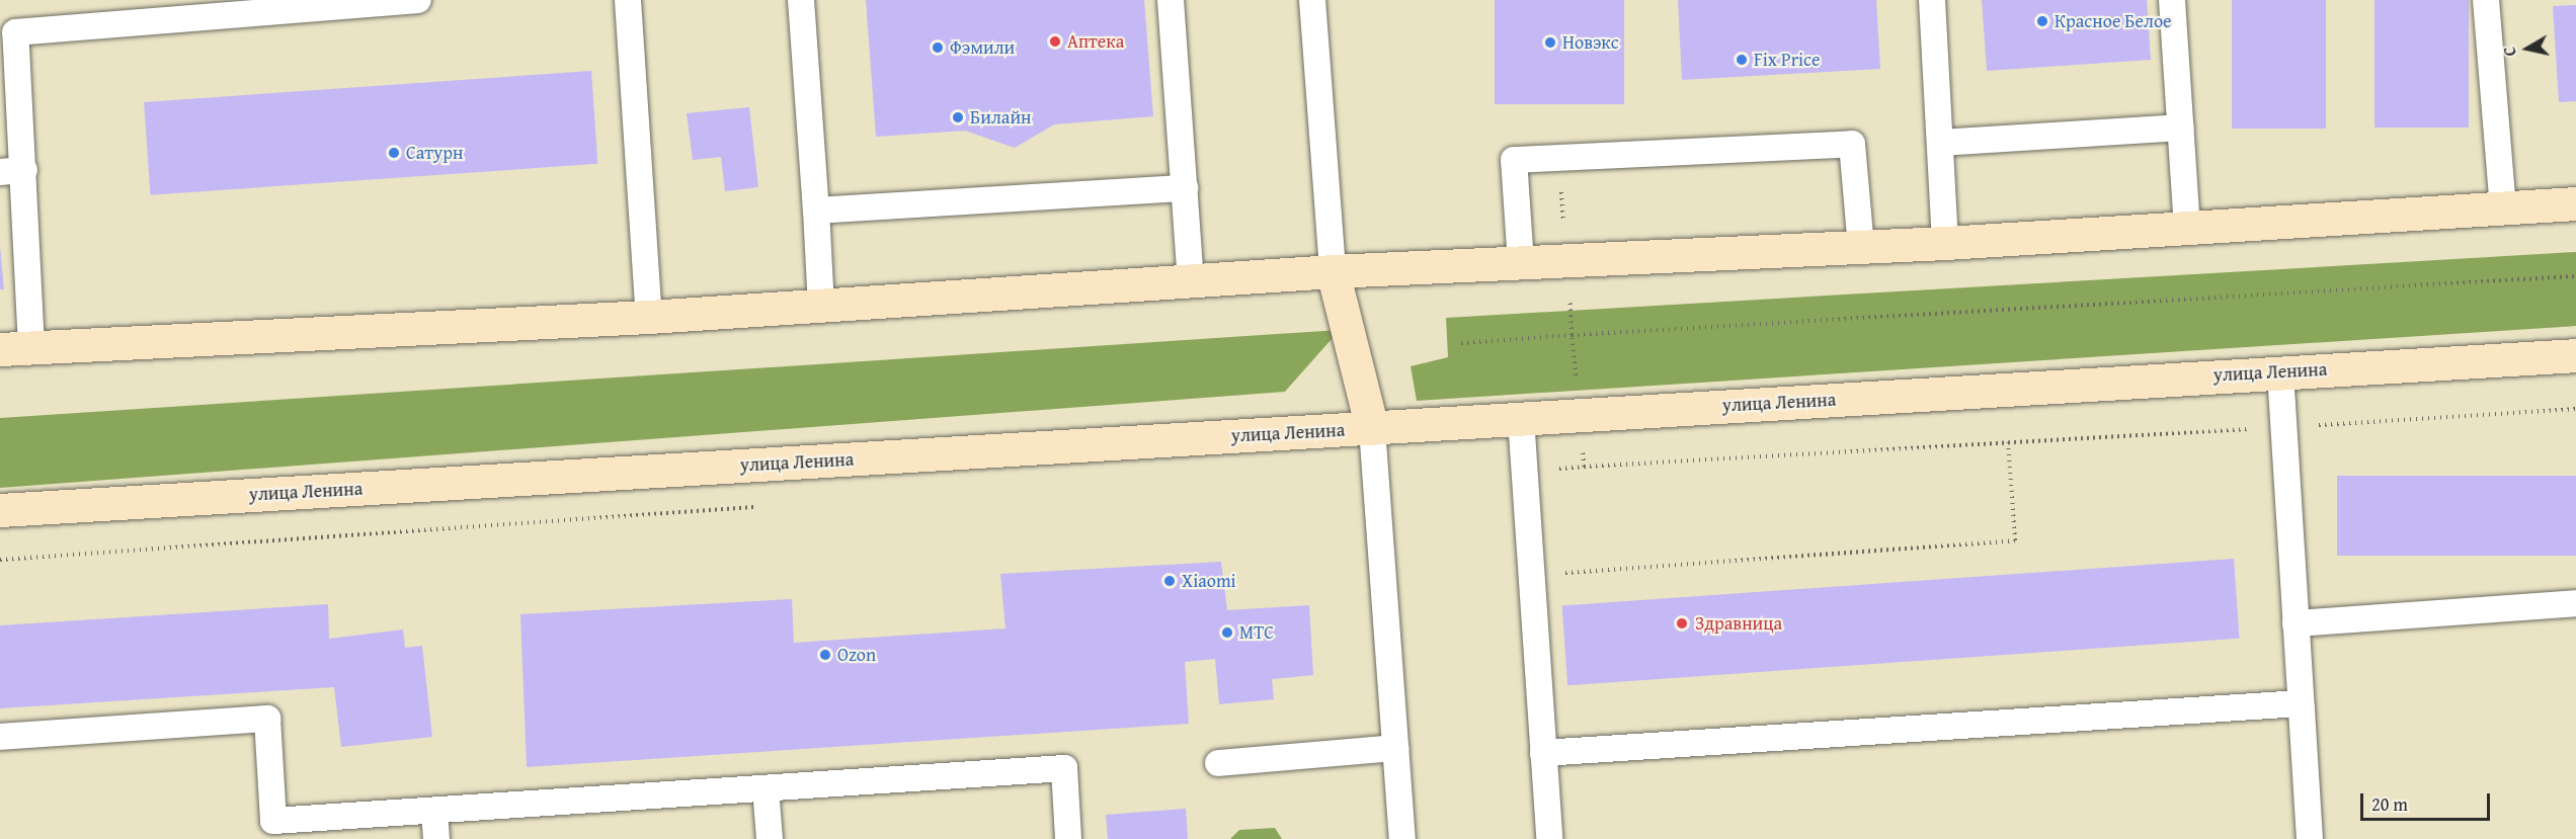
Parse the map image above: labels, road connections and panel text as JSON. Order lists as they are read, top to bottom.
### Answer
{
  "streets": {
    "street": ["улица Ленина"]
  },
  "places": [
    "Красное Белое",
    "Аптека",
    "Новэкс",
    "Фэмили",
    "Fix Price",
    "Билайн",
    "Сатурн",
    "Xiaomi",
    "Здравница",
    "МТС",
    "Ozon"
  ],
  "scale_bar": "20 m",
  "north": "left"
}
